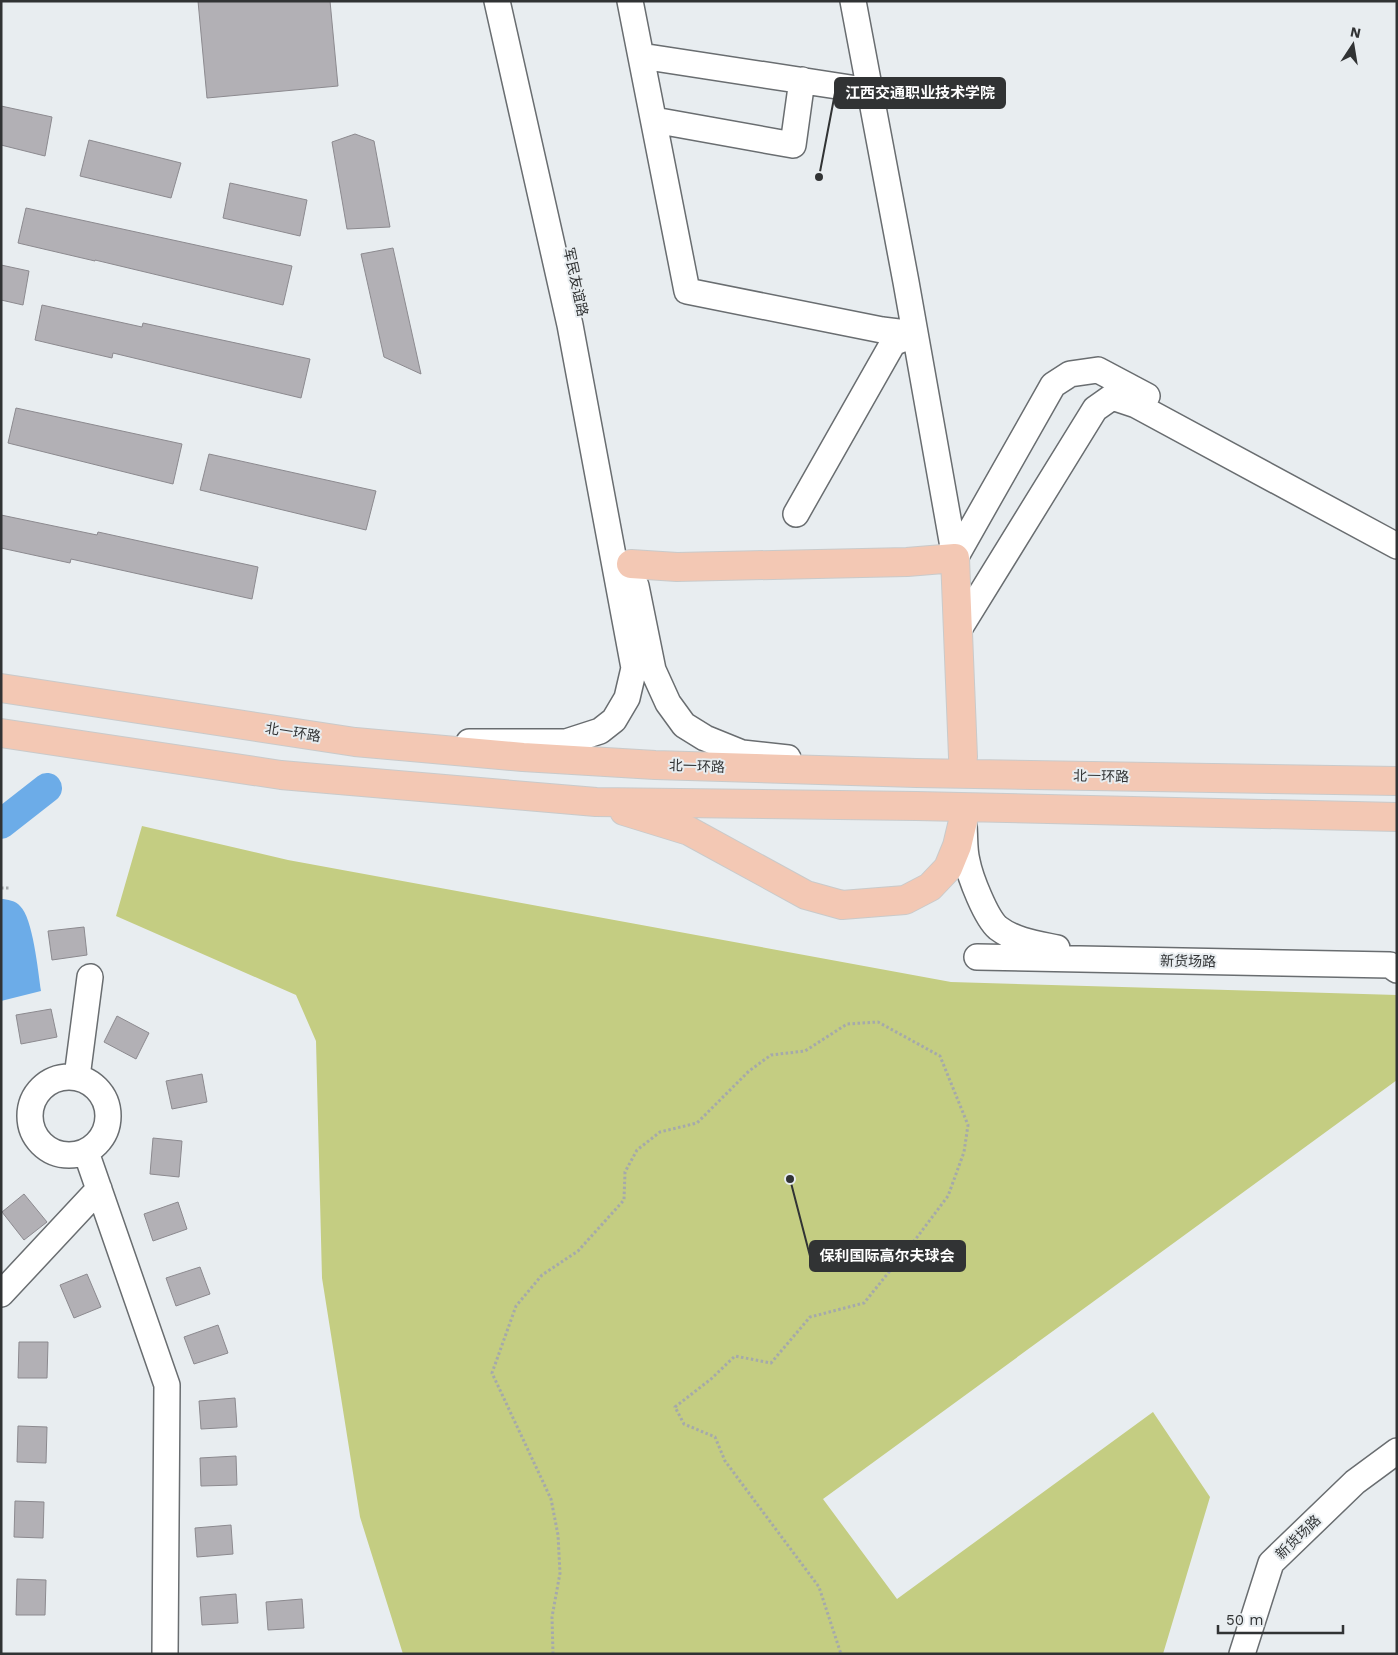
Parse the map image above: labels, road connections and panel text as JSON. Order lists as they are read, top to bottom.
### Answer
{
  "streets": {
    "highway": ["北一环路"],
    "street": ["军民友谊路", "新货场路"]
  },
  "places": ["江西交通职业技术学院", "保利国际高尔夫球会"],
  "scale_bar": "50 m",
  "north": "top"
}
